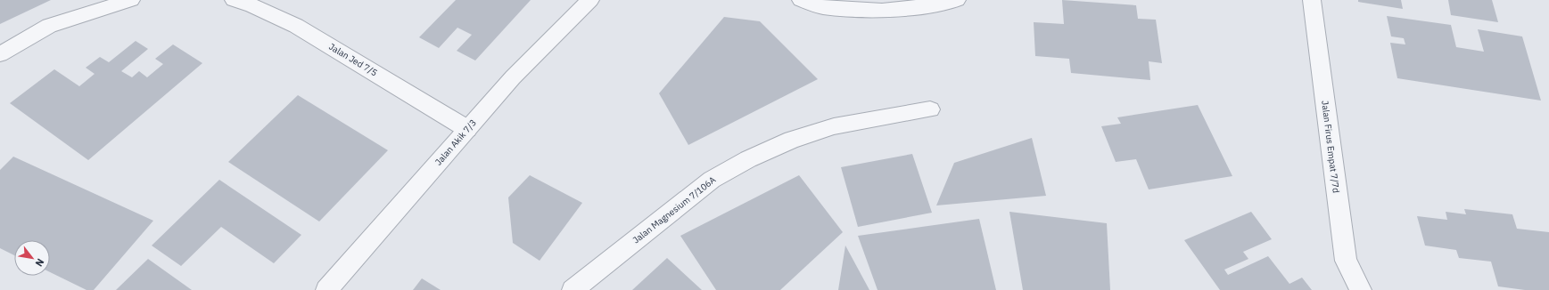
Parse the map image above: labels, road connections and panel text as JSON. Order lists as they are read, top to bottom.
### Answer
{
  "streets": {
    "street": [
      "Jalan Jed 7/5",
      "Jalan Akik 7/3",
      "Jalan Firus Empat 7/7d",
      "Jalan Magnesium 7/106A"
    ]
  },
  "crossings": [
    ["Jalan Jed 7/5", "Jalan Akik 7/3"]
  ],
  "north": "bottom right"
}
